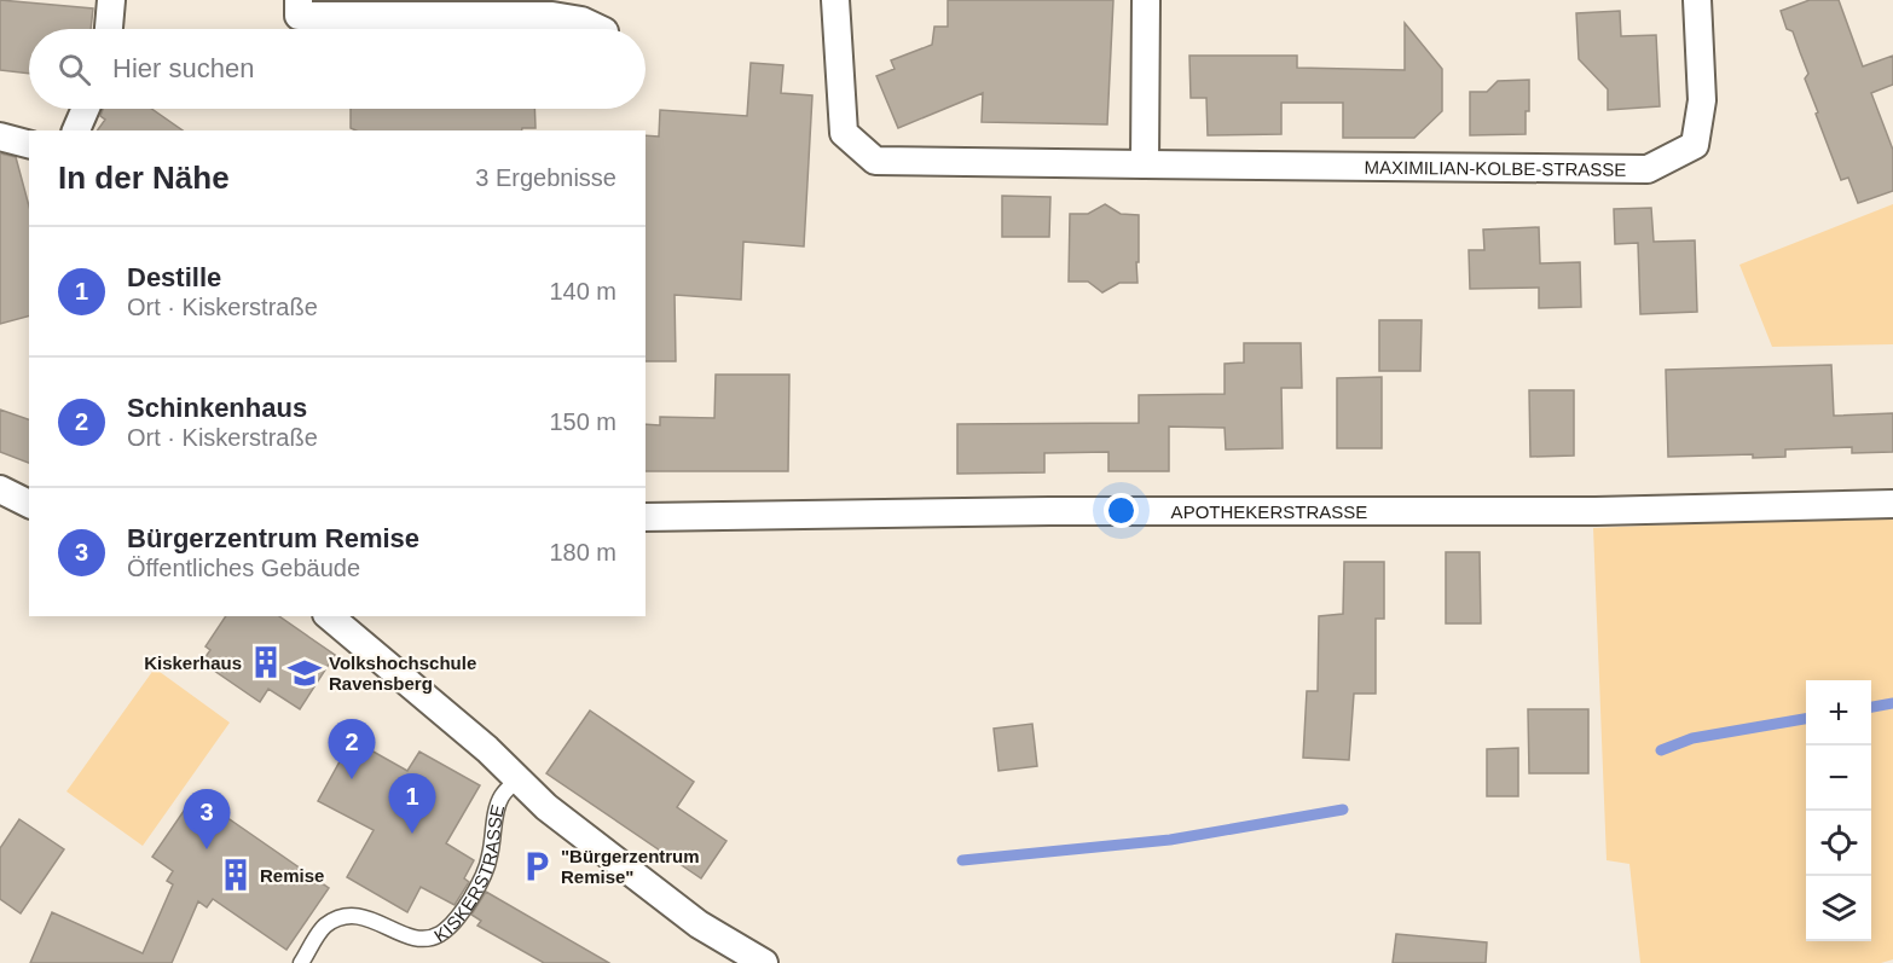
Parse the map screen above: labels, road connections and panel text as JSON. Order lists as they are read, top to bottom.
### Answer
{
  "streets": {
    "street": ["MAXIMILIAN-KOLBE-STRASSE", "APOTHEKERSTRASSE", "KISKERSTRASSE"]
  },
  "places": {
    "building": ["Kiskerhaus", "Remise"],
    "school or university": ["Volkshochschule Ravensberg"],
    "parking": ["\"Bürgerzentrum Remise\""]
  },
  "page": {
    "search": "Hier suchen",
    "heading": ["In der Nähe", "3 Ergebnisse"],
    "list": [
      {
        "mark": "1",
        "name": "Destille",
        "note": "Ort · Kiskerstraße",
        "value": "140 m"
      },
      {
        "mark": "2",
        "name": "Schinkenhaus",
        "note": "Ort · Kiskerstraße",
        "value": "150 m"
      },
      {
        "mark": "3",
        "name": "Bürgerzentrum Remise",
        "note": "Öffentliches Gebäude",
        "value": "180 m"
      }
    ],
    "map_buttons": ["+", "−"],
    "pins": ["2", "1", "3"]
  }
}
